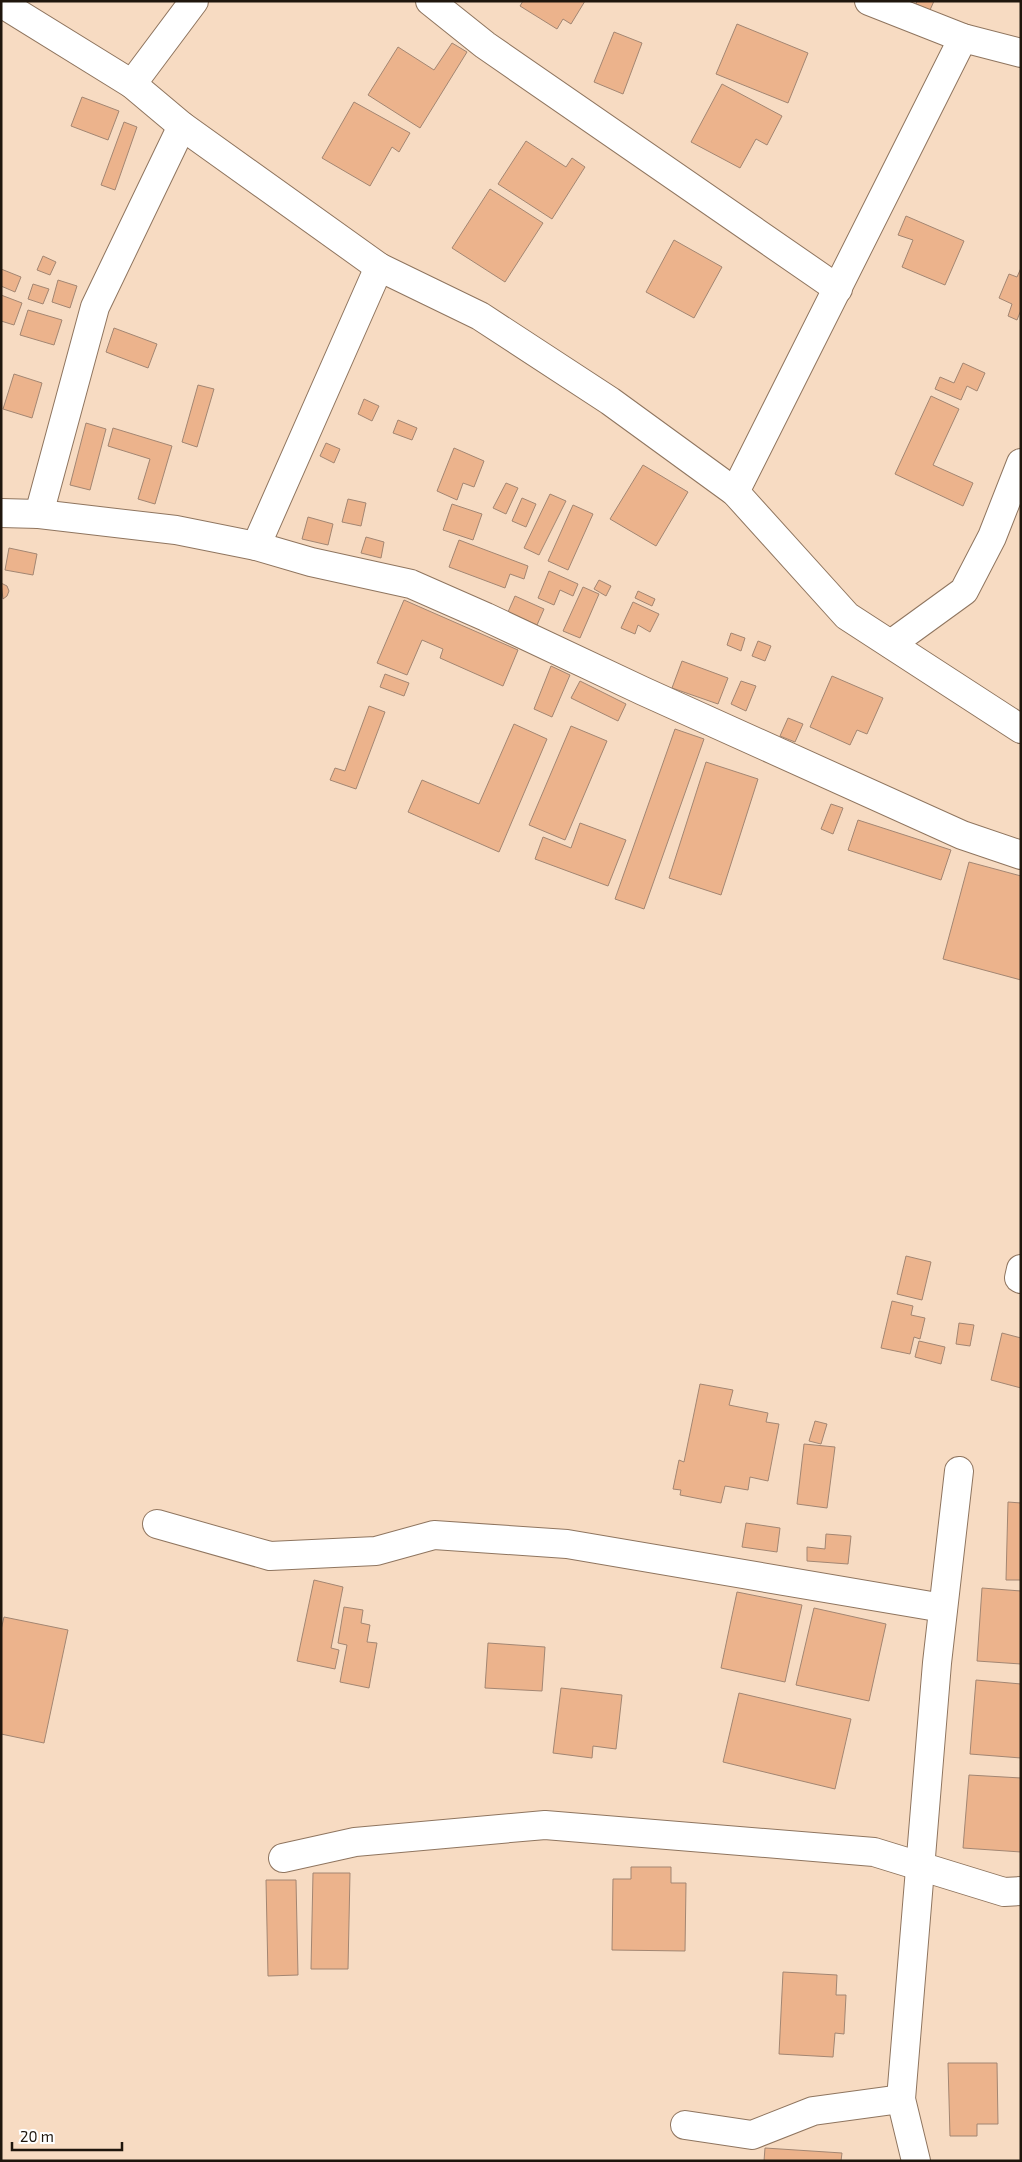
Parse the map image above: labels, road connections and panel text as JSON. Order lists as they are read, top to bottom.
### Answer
{
  "scale_bar": "20 m"
}
